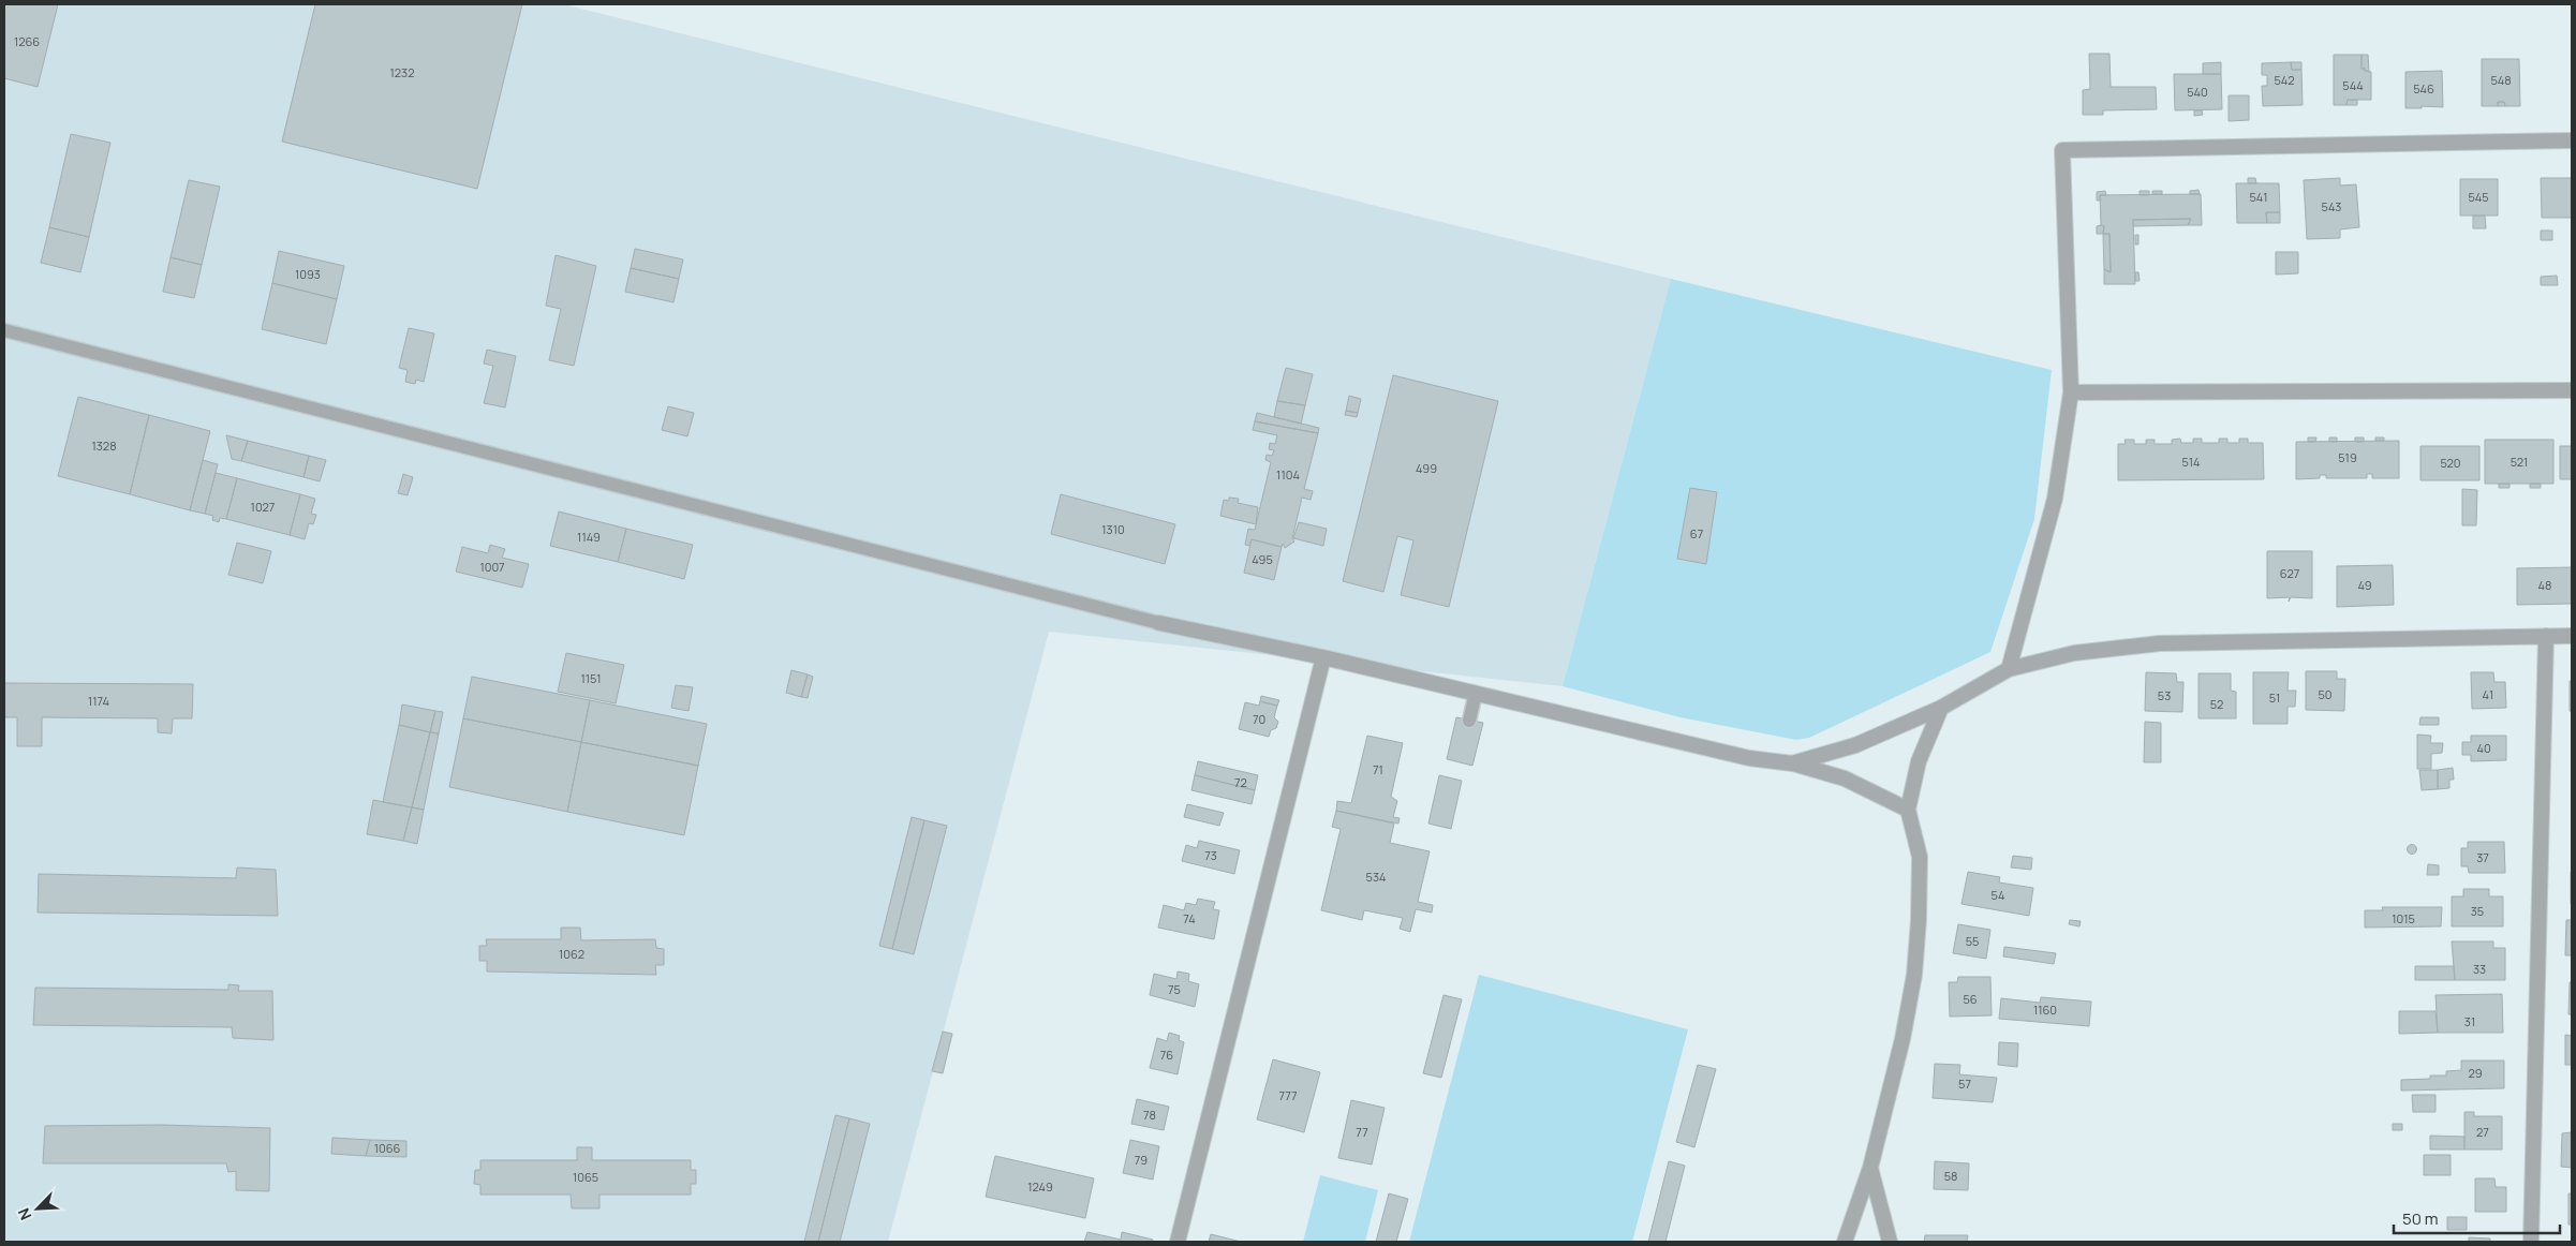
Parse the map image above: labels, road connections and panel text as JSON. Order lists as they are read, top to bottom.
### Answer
{
  "house_numbers": [
    "1266",
    "1232",
    "542",
    "548",
    "544",
    "546",
    "540",
    "541",
    "545",
    "543",
    "1093",
    "1328",
    "519",
    "514",
    "521",
    "520",
    "499",
    "1104",
    "1027",
    "1310",
    "67",
    "1149",
    "495",
    "1007",
    "627",
    "49",
    "48",
    "1151",
    "50",
    "41",
    "53",
    "51",
    "1174",
    "52",
    "70",
    "40",
    "71",
    "72",
    "73",
    "37",
    "534",
    "54",
    "35",
    "74",
    "1015",
    "55",
    "1062",
    "33",
    "75",
    "56",
    "1160",
    "31",
    "76",
    "29",
    "57",
    "777",
    "78",
    "77",
    "27",
    "1066",
    "79",
    "58",
    "1065",
    "1249"
  ],
  "scale_bar": "50 m",
  "north": "bottom left"
}
